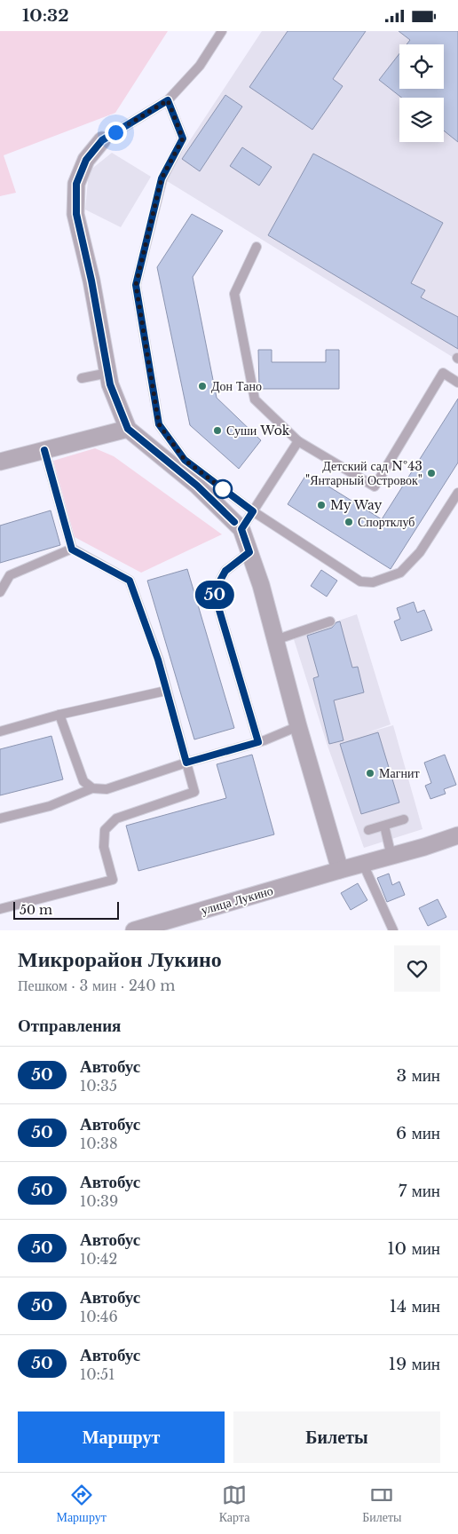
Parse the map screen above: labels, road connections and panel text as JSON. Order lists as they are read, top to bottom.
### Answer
{
  "streets": {
    "street": ["улица Лукино"]
  },
  "places": [
    "Дон Тано",
    "Суши Wok",
    "Детский сад №43 \"Янтарный Островок\"",
    "My Way",
    "Спортклуб",
    "Магнит"
  ],
  "lines": ["bus line 50"],
  "scale_bar": "50 m",
  "page": {
    "status": "10:32",
    "on_map": "50",
    "scale": "50 m",
    "heading": [
      ["Микрорайон Лукино", "Пешком · 3 мин · 240 m"],
      "Отправления"
    ],
    "list": [
      {
        "mark": "50",
        "name": "Автобус",
        "note": "10:35",
        "value": "3 мин"
      },
      {
        "mark": "50",
        "name": "Автобус",
        "note": "10:38",
        "value": "6 мин"
      },
      {
        "mark": "50",
        "name": "Автобус",
        "note": "10:39",
        "value": "7 мин"
      },
      {
        "mark": "50",
        "name": "Автобус",
        "note": "10:42",
        "value": "10 мин"
      },
      {
        "mark": "50",
        "name": "Автобус",
        "note": "10:46",
        "value": "14 мин"
      },
      {
        "mark": "50",
        "name": "Автобус",
        "note": "10:51",
        "value": "19 мин"
      }
    ],
    "buttons": ["Маршрут", "Билеты"],
    "tabs": ["Маршрут", "Карта", "Билеты"]
  }
}
